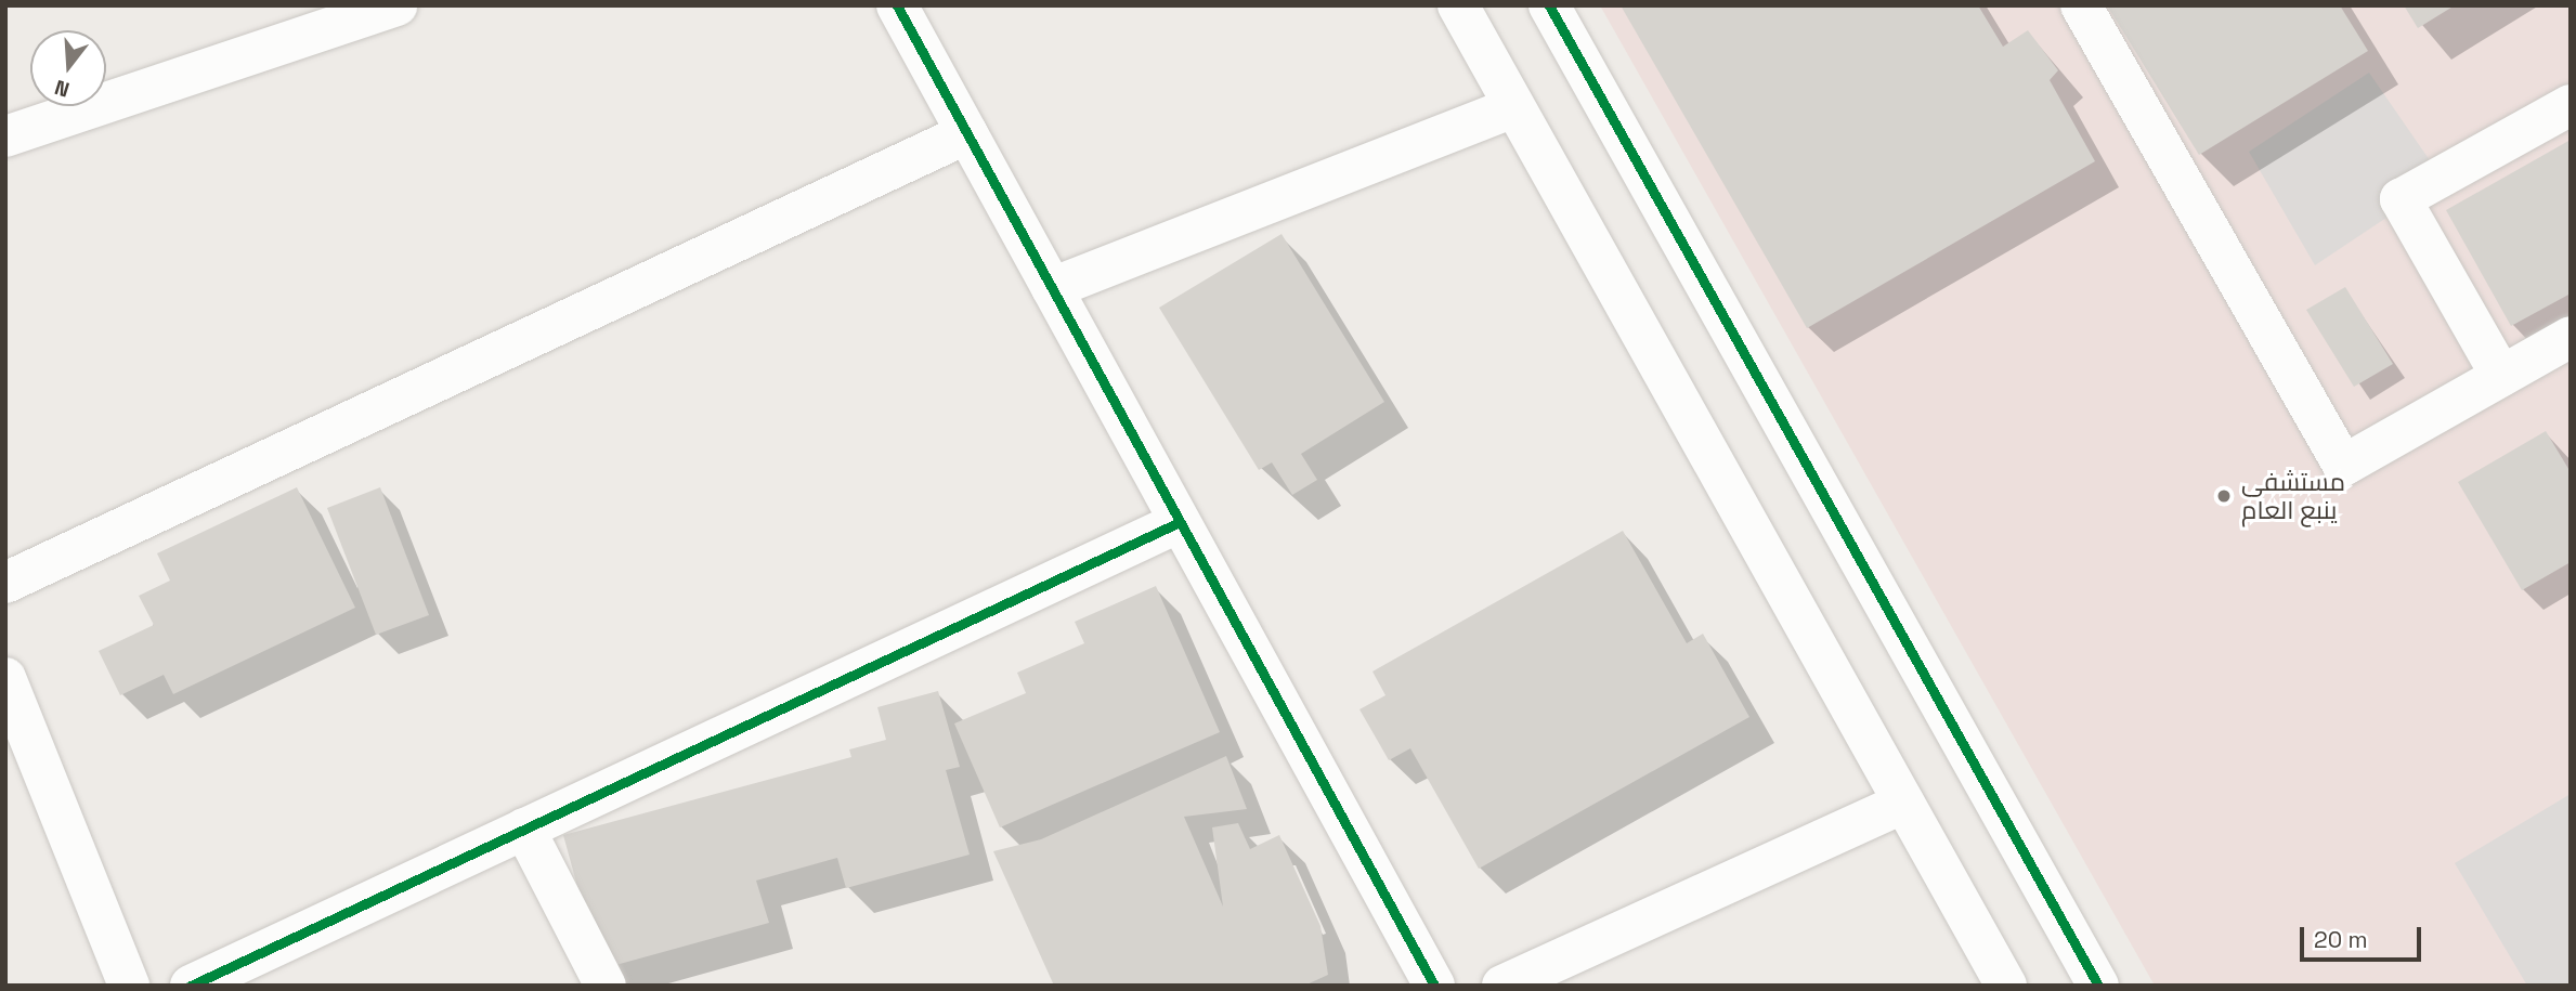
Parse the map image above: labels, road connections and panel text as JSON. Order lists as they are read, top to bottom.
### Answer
{
  "places": ["مستشفى ينبع العام"],
  "scale_bar": "20 m",
  "north": "bottom"
}
